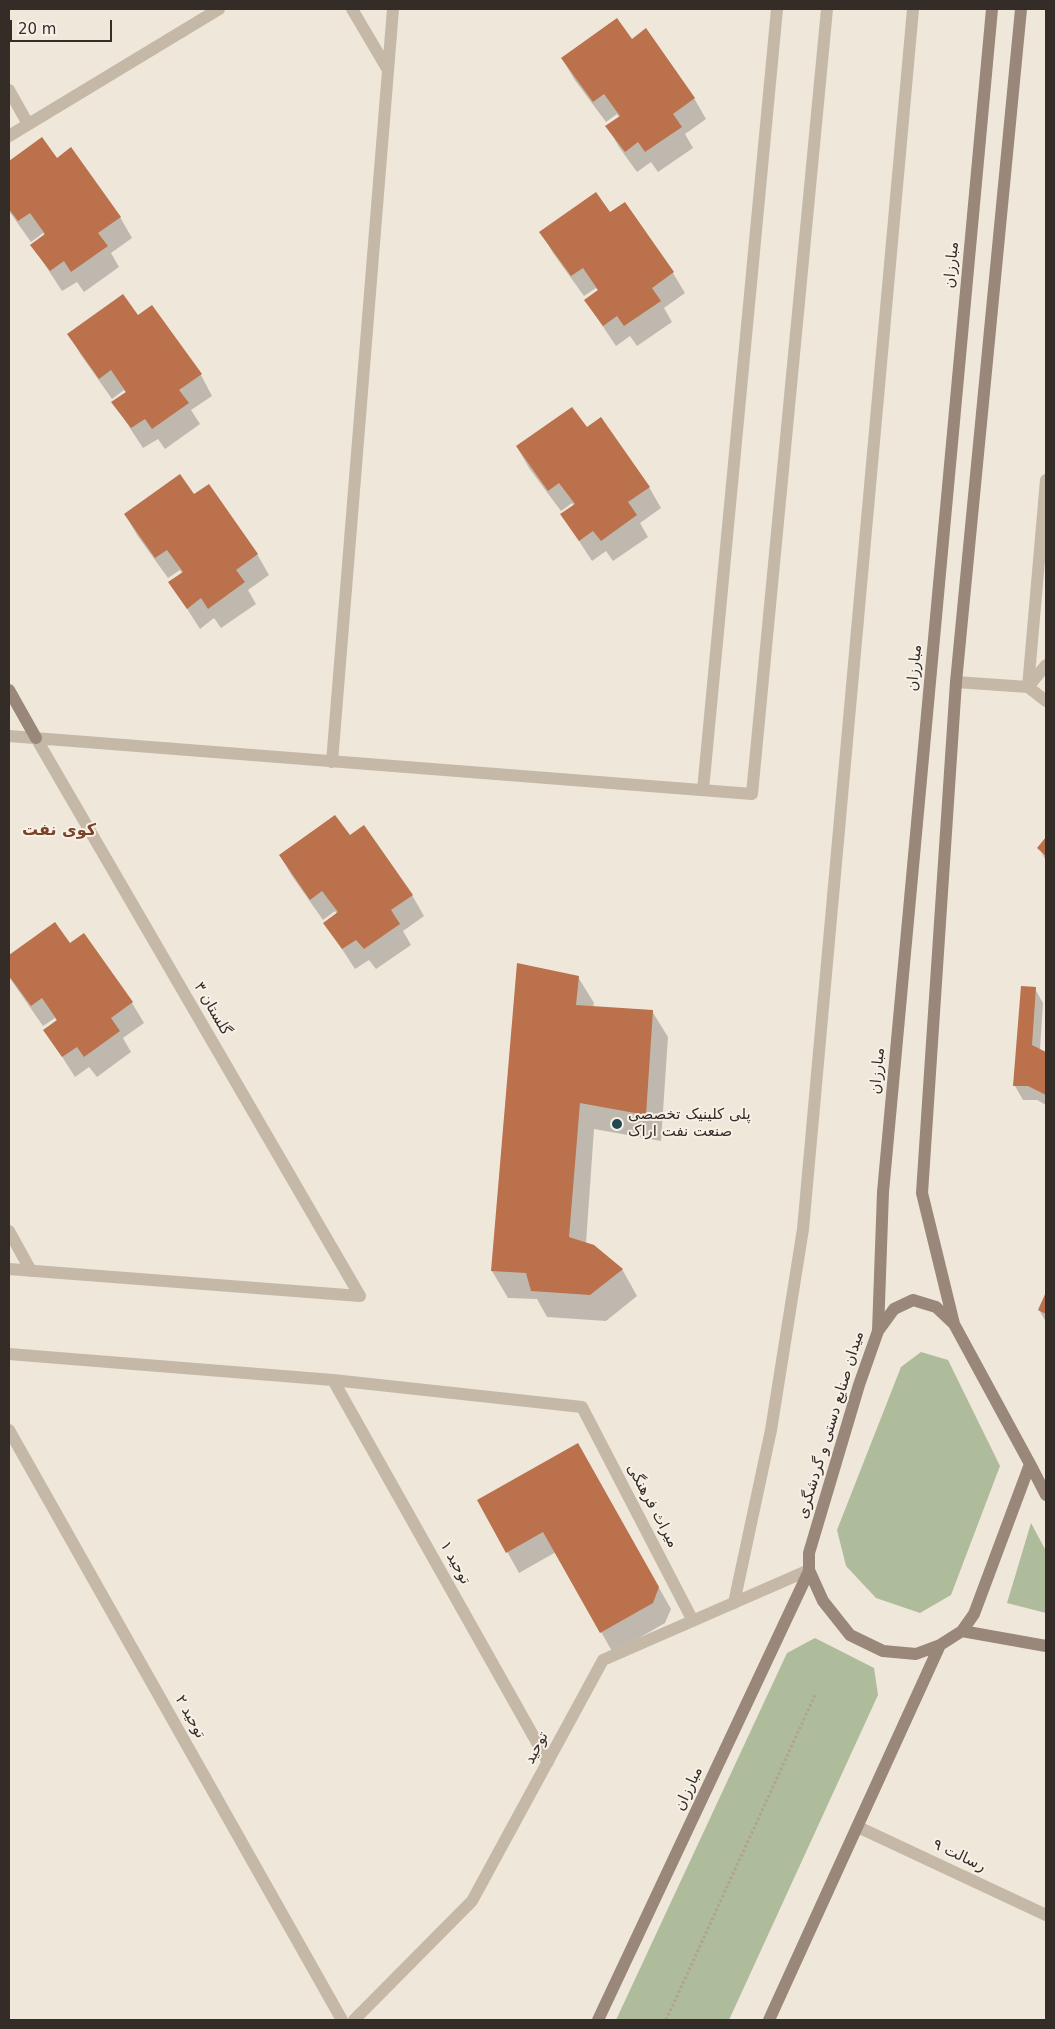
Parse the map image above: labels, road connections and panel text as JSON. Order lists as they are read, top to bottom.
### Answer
{
  "streets": {
    "street": [
      "مبارزان",
      "گلستان ۳",
      "میدان صنایع دستی و گردشگری",
      "میراث فرهنگی",
      "توحید ۱",
      "توحید ۲",
      "توحید",
      "رسالت ۹"
    ]
  },
  "crossings": [
    ["مبارزان", "میدان صنایع دستی و گردشگری"],
    ["مبارزان", "توحید"],
    ["میدان صنایع دستی و گردشگری", "توحید"],
    ["میراث فرهنگی", "توحید ۱"],
    ["میراث فرهنگی", "توحید"],
    ["توحید ۱", "توحید"]
  ],
  "districts": ["کوی نفت"],
  "places": ["پلی کلینیک تخصصی صنعت نفت اراک"],
  "scale_bar": "20 m"
}
